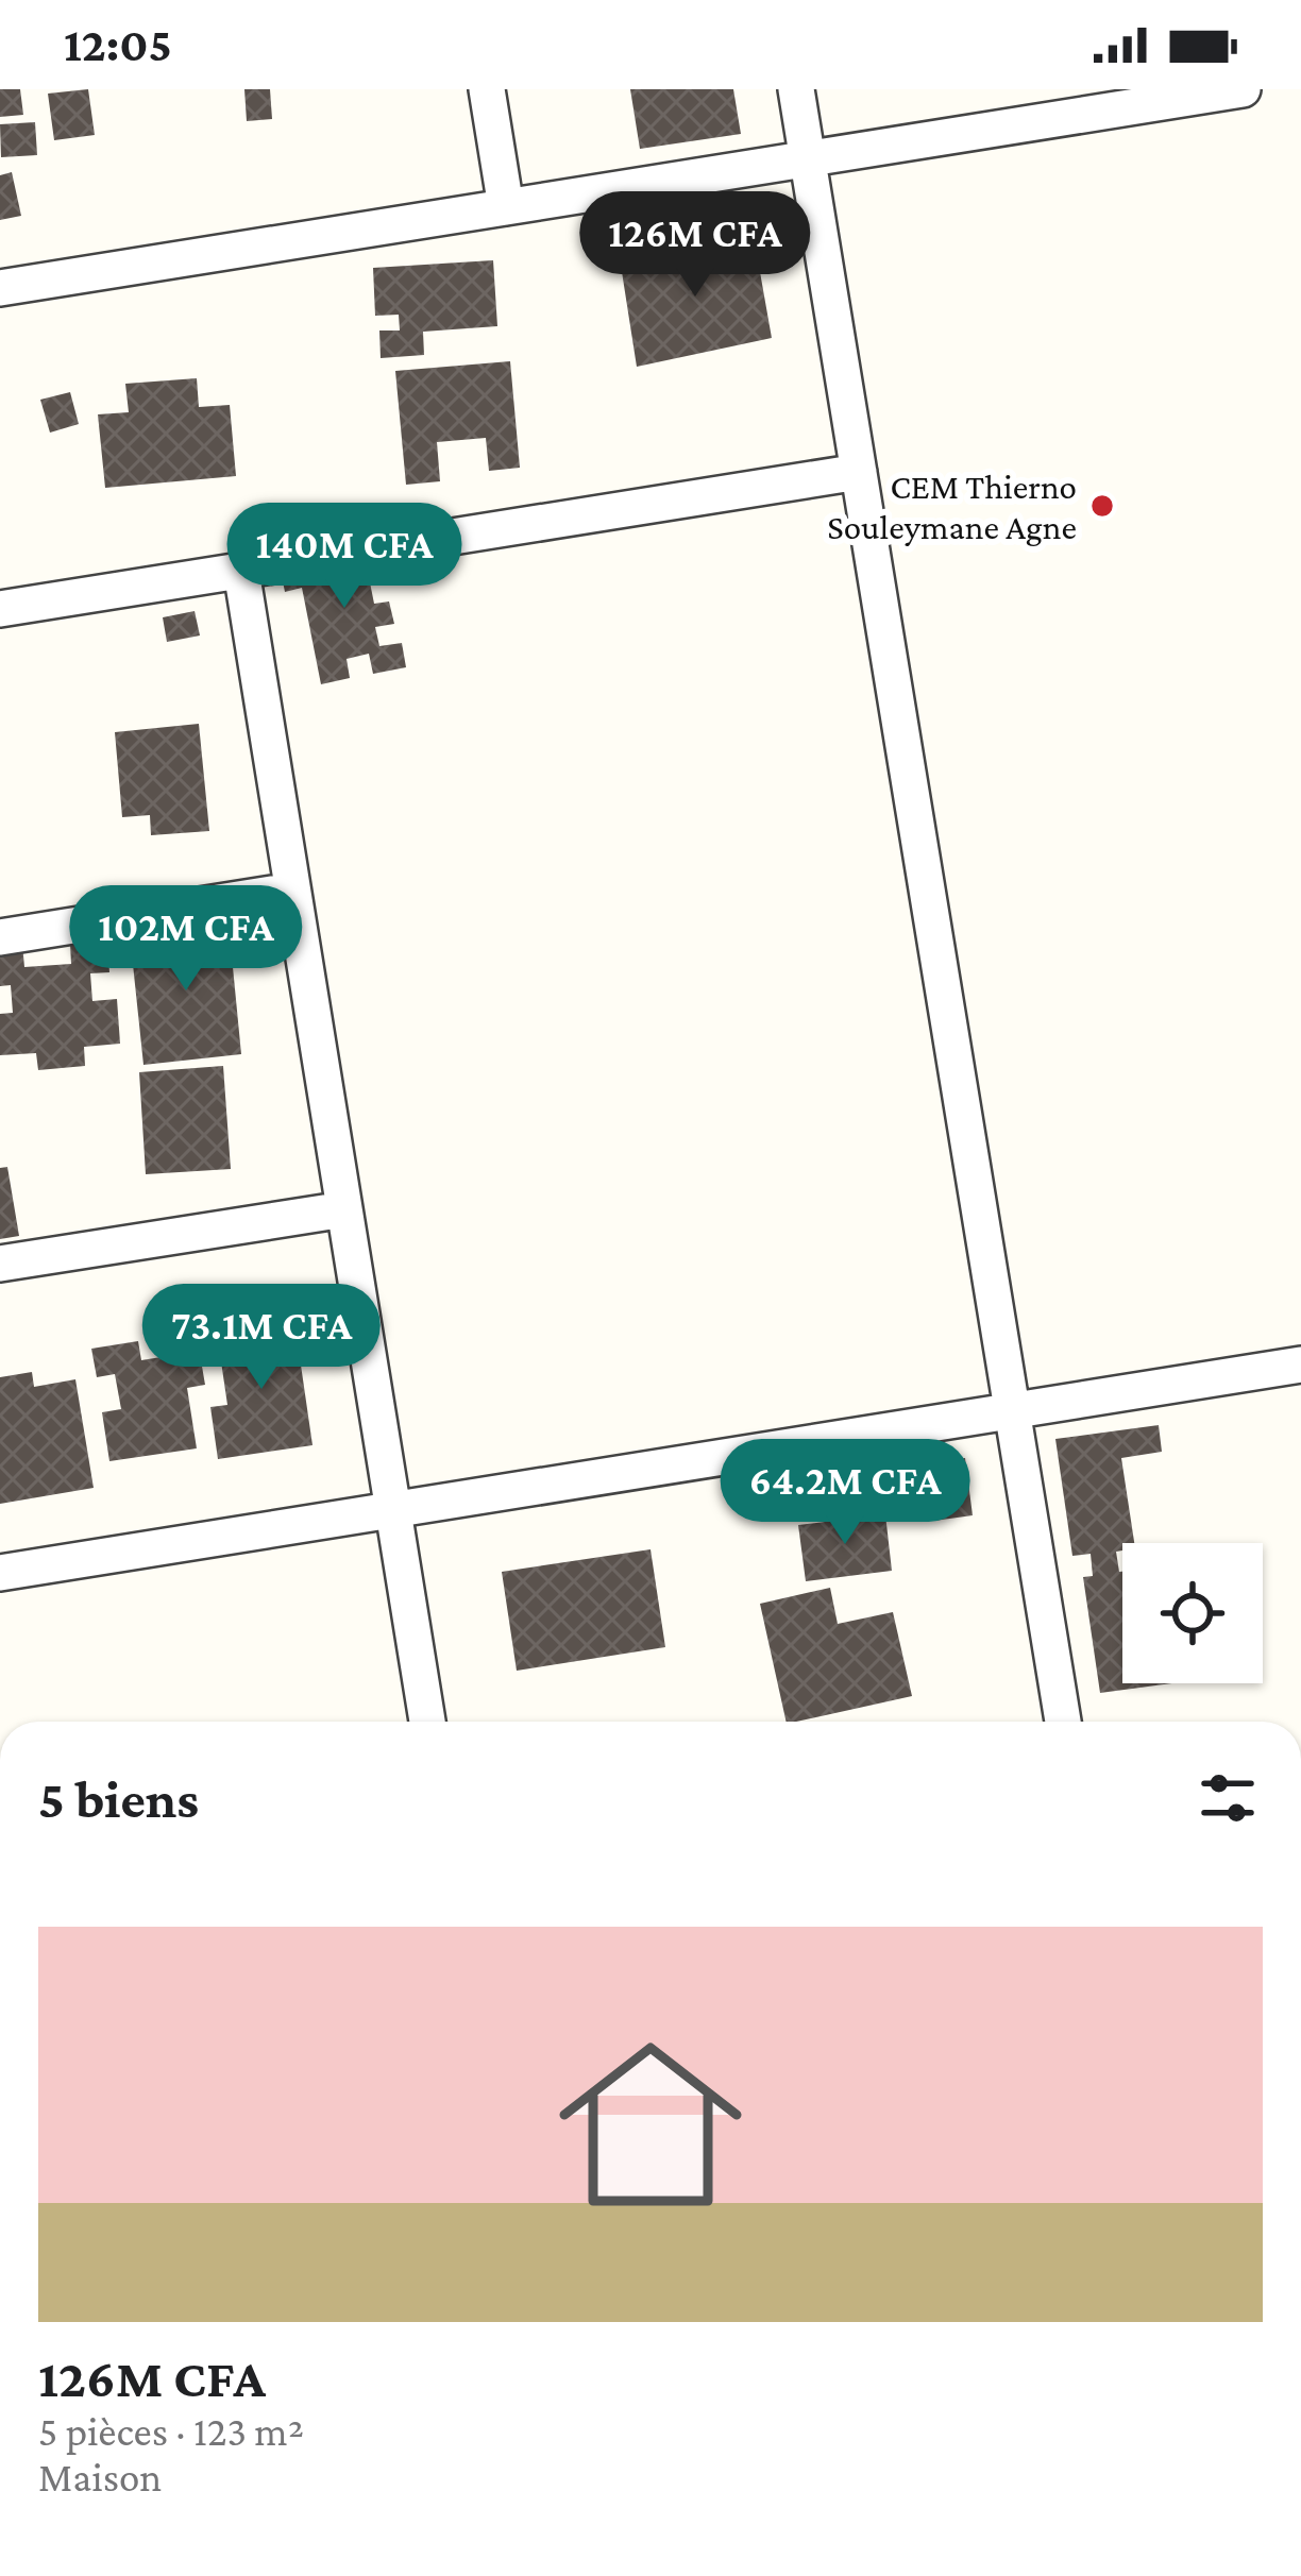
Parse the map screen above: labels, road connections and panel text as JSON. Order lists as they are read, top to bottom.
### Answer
{
  "places": ["CEM Thierno Souleymane Agne"],
  "page": {
    "status": "12:05",
    "price": [
      "126M CFA",
      "140M CFA",
      "102M CFA",
      "73.1M CFA",
      "64.2M CFA"
    ],
    "heading": "5 biens",
    "list": [
      {
        "name": "126M CFA",
        "note": "5 pièces · 123 m² · Maison"
      }
    ]
  }
}
